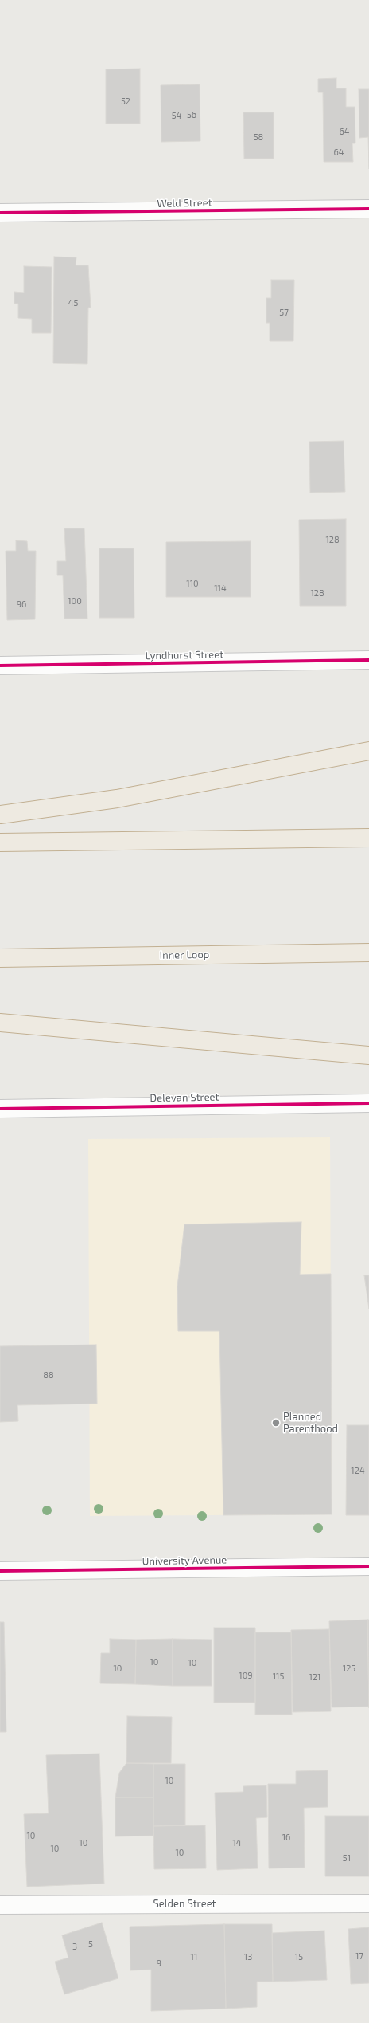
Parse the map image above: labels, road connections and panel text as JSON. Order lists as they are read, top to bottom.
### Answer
{
  "streets": {
    "highway": ["Inner Loop"],
    "street": [
      "Weld Street",
      "Lyndhurst Street",
      "Delevan Street",
      "University Avenue",
      "Selden Street"
    ]
  },
  "places": ["Planned Parenthood"],
  "house_numbers": [
    "52",
    "56",
    "54",
    "64",
    "58",
    "64",
    "45",
    "57",
    "128",
    "110",
    "114",
    "128",
    "100",
    "96",
    "88",
    "124",
    "10",
    "10",
    "10",
    "125",
    "109",
    "115",
    "121",
    "10",
    "10",
    "16",
    "10",
    "14",
    "10",
    "10",
    "51",
    "5",
    "3",
    "17",
    "11",
    "13",
    "15",
    "9"
  ]
}
